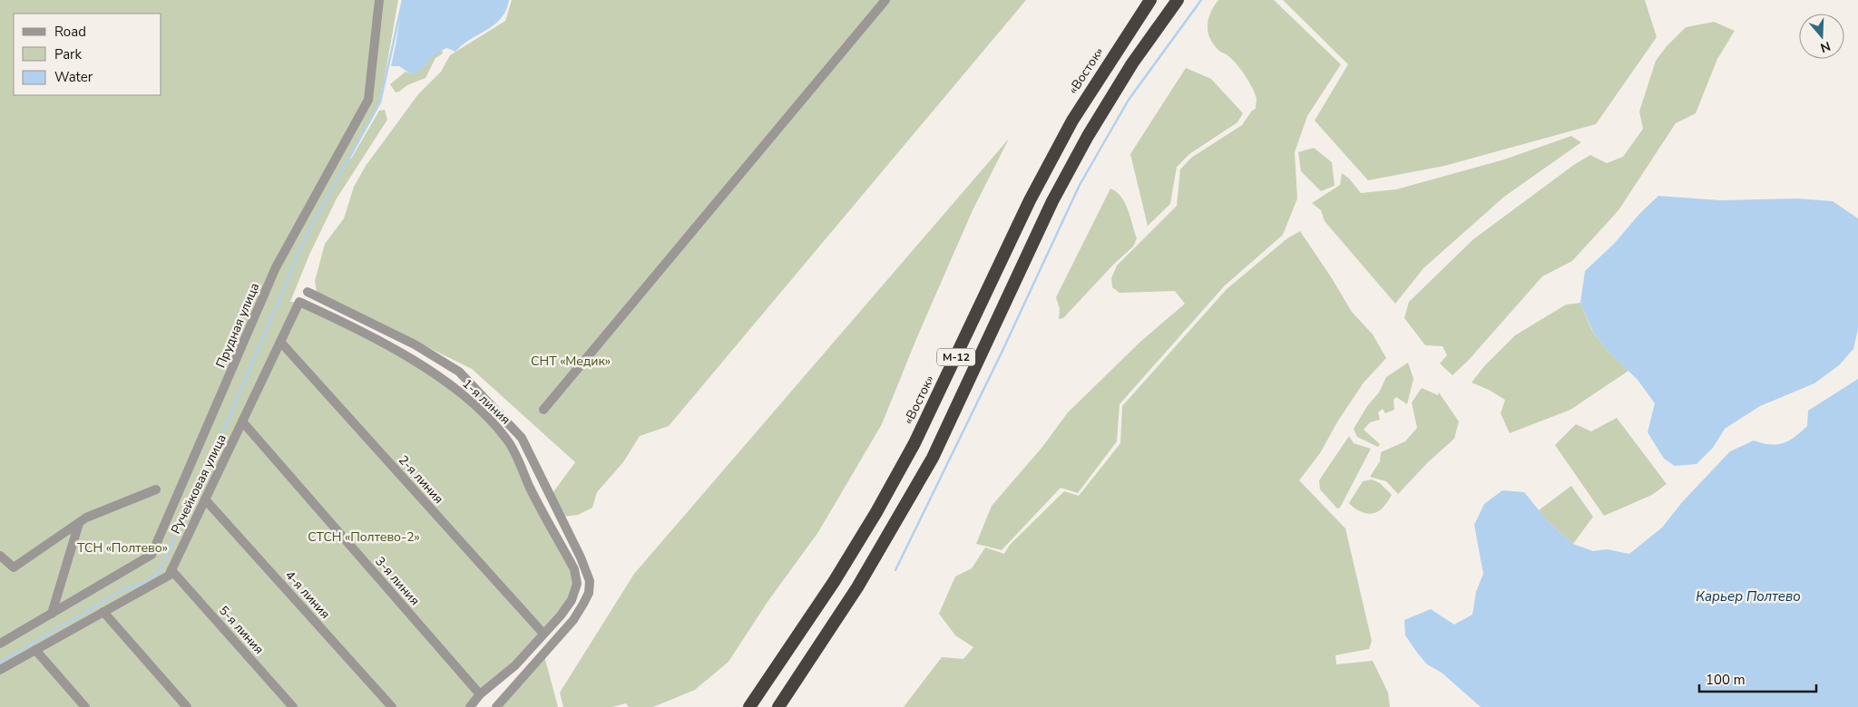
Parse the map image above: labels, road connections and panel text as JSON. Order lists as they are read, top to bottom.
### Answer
{
  "streets": {
    "highway": ["«Восток»", "М-12"],
    "street": [
      "Прудная улица",
      "1-я линия",
      "2-я линия",
      "Ручейковая улица",
      "3-я линия",
      "4-я линия",
      "5-я линия"
    ]
  },
  "crossings": [
    ["1-я линия", "2-я линия"],
    ["1-я линия", "Ручейковая улица"],
    ["1-я линия", "3-я линия"],
    ["2-я линия", "Ручейковая улица"],
    ["Ручейковая улица", "3-я линия"],
    ["Ручейковая улица", "4-я линия"],
    ["Ручейковая улица", "5-я линия"]
  ],
  "water": ["Карьер Полтево"],
  "parks": ["СНТ «Медик»", "СТСН «Полтево-2»", "ТСН «Полтево»"],
  "legend": ["Road", "Park", "Water"],
  "scale_bar": "100 m",
  "north": "bottom"
}
